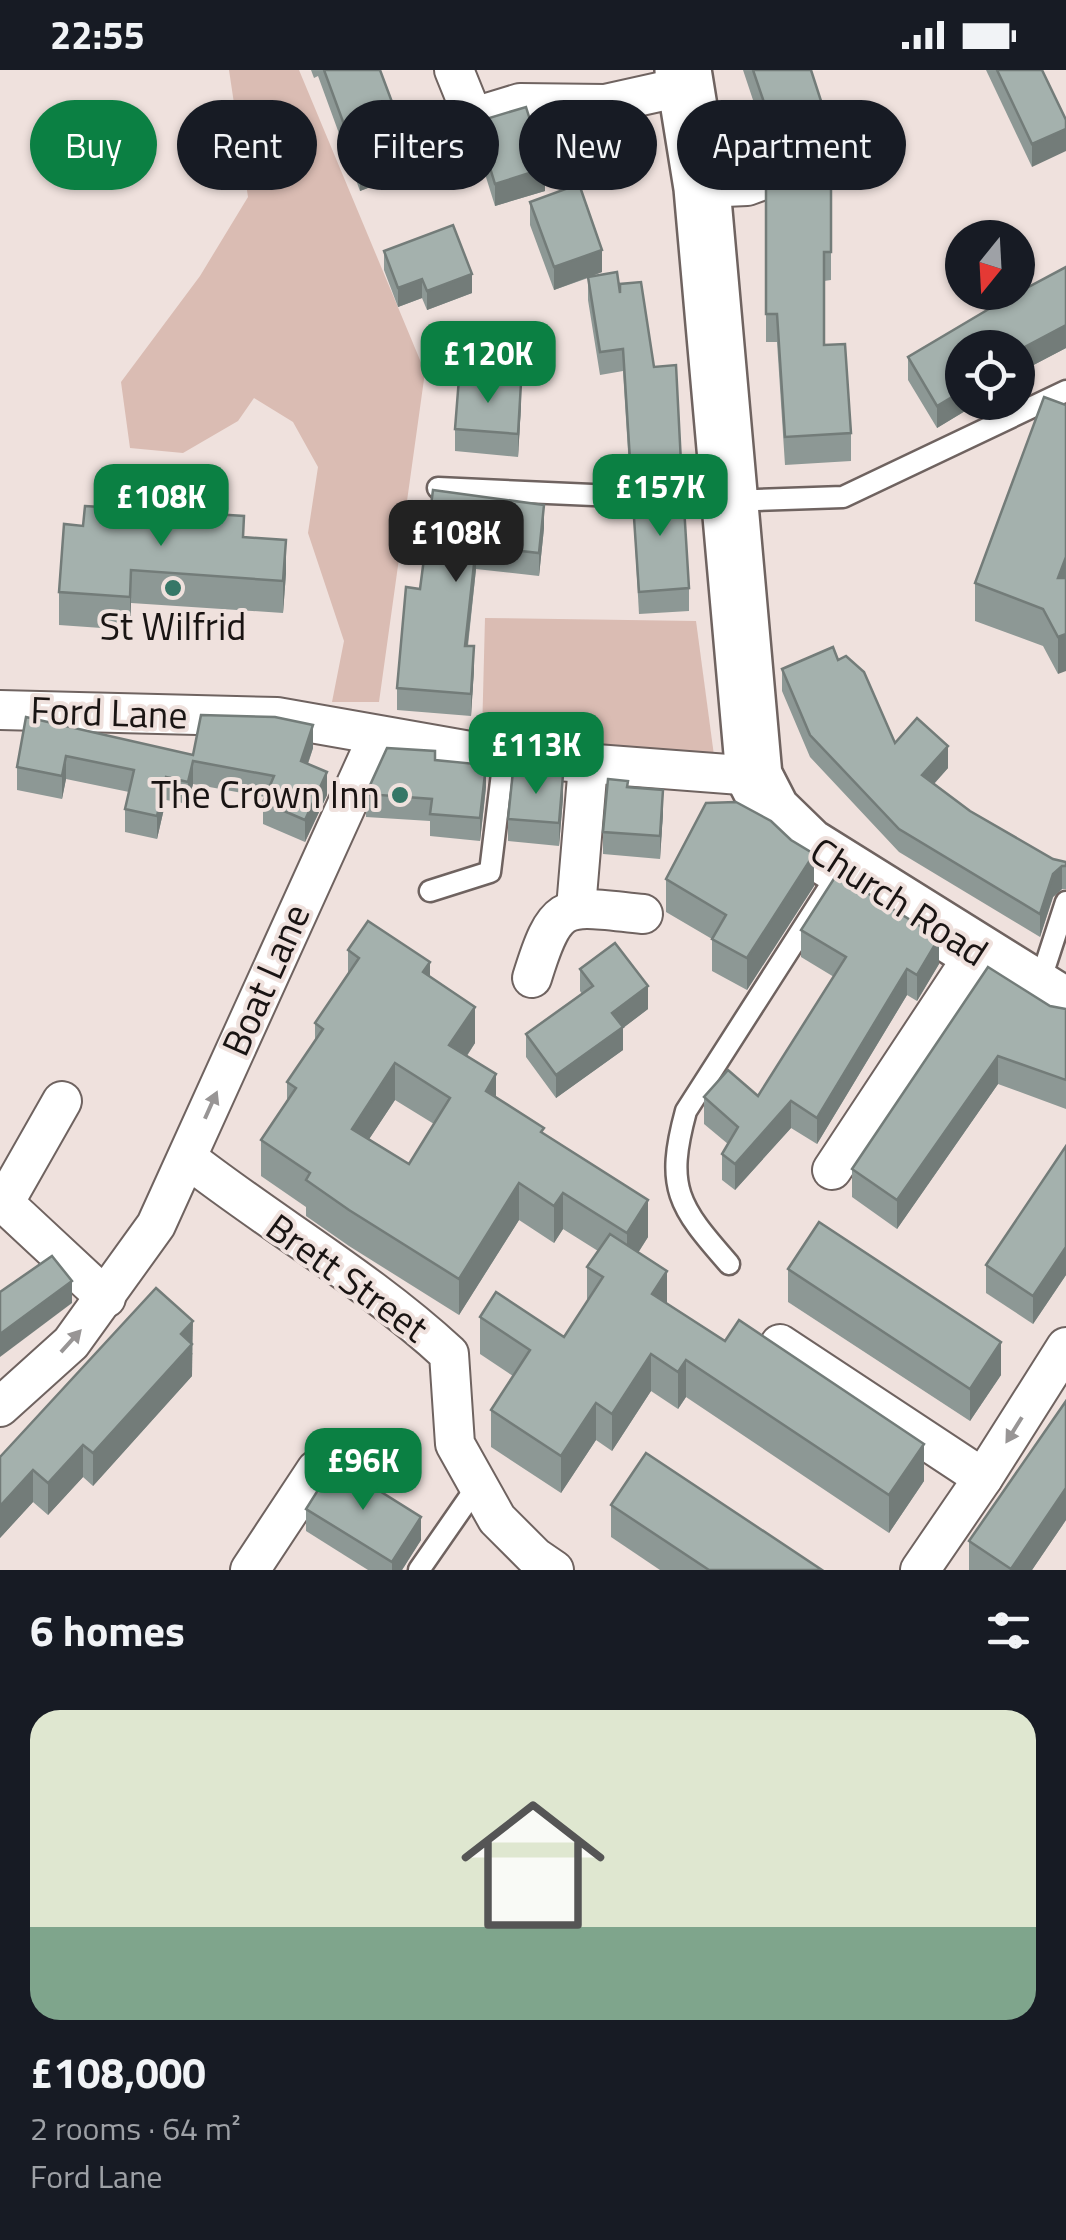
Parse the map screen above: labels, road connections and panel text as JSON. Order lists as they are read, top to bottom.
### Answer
{
  "streets": {
    "main road": ["Church Road"],
    "street": ["Ford Lane", "Boat Lane", "Brett Street"]
  },
  "crossings": [
    ["Ford Lane", "Church Road"],
    ["Ford Lane", "Boat Lane"],
    ["Boat Lane", "Brett Street"]
  ],
  "places": ["St Wilfrid", "The Crown Inn"],
  "north": "bottom",
  "page": {
    "status": "22:55",
    "chip": [
      "Buy",
      "Rent",
      "Filters",
      "New",
      "Apartment"
    ],
    "price": [
      "£120K",
      "£157K",
      "£108K",
      "£108K",
      "£113K",
      "£96K"
    ],
    "heading": "6 homes",
    "list": [
      {
        "name": "£108,000",
        "note": "2 rooms · 64 m² · Ford Lane"
      }
    ]
  }
}
